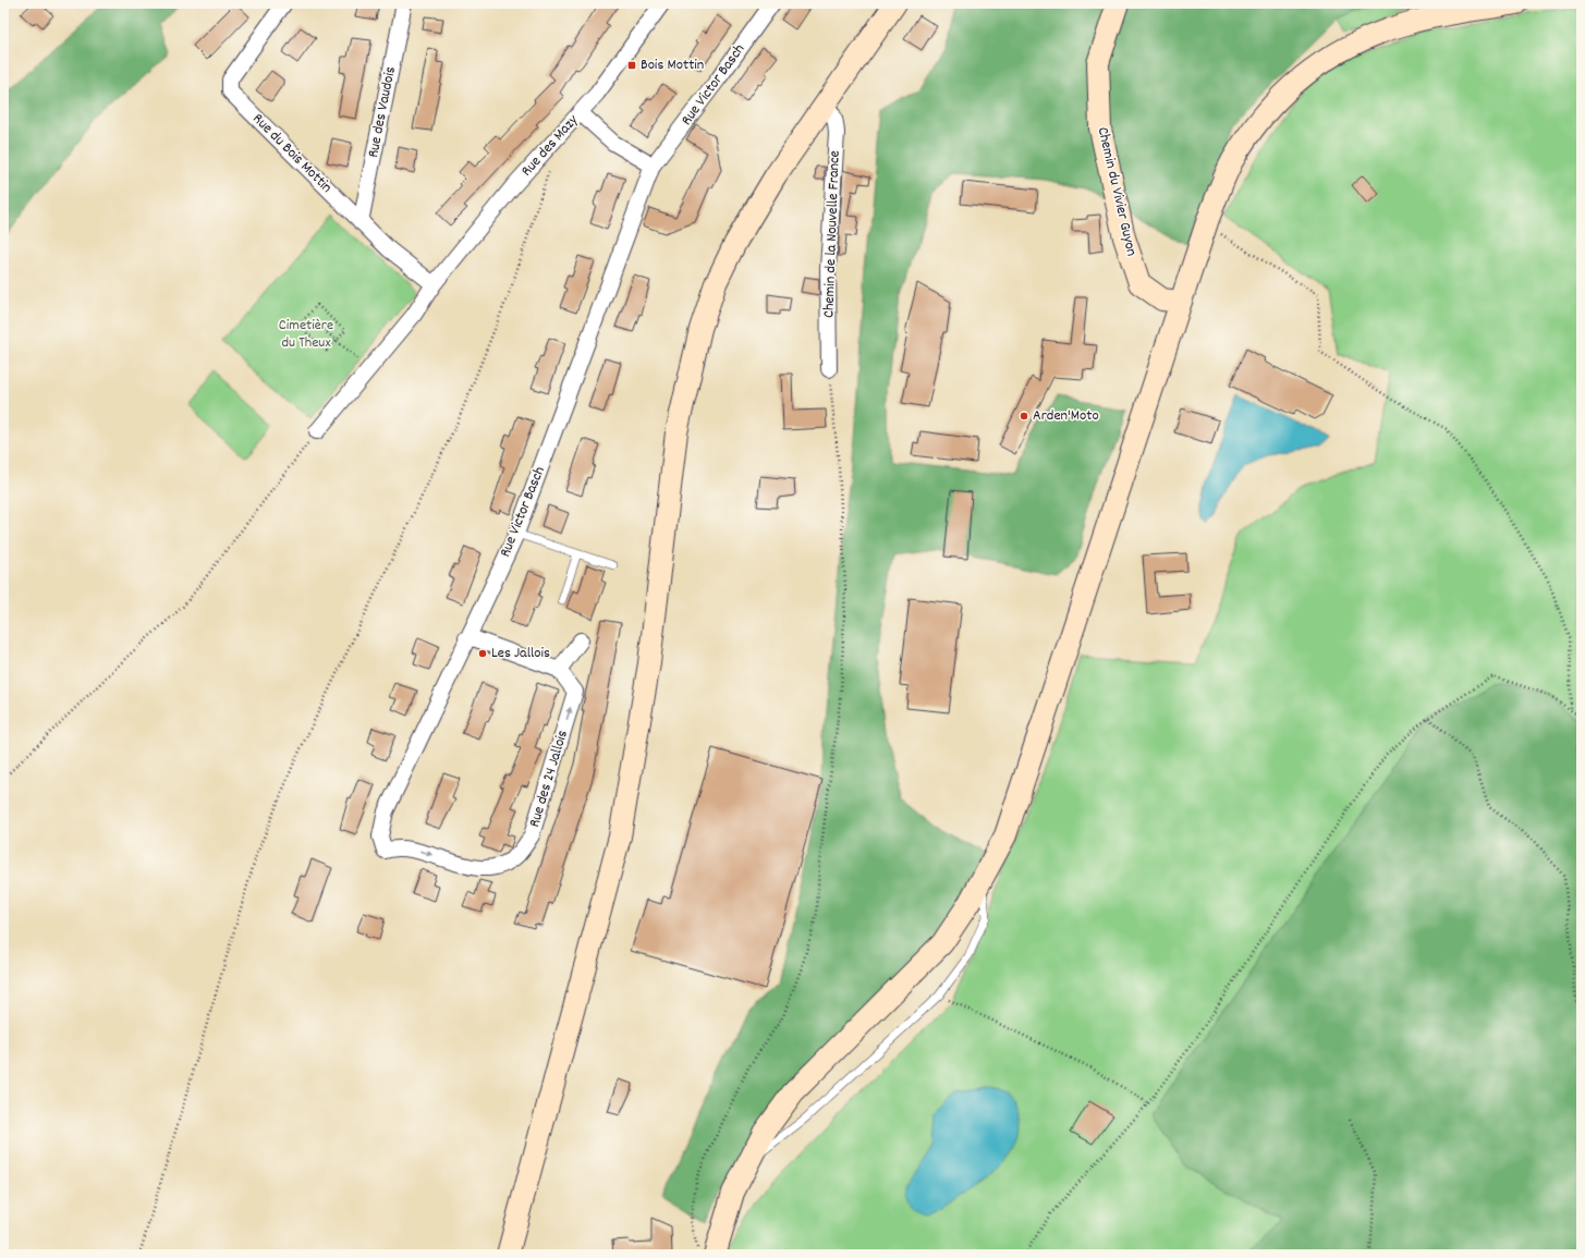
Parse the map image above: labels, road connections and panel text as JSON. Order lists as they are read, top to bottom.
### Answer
{
  "streets": {
    "street": [
      "Rue Victor Basch",
      "Rue des Vaudois",
      "Rue des Mazy",
      "Rue du Bois Mottin",
      "Chemin du Vivier Guyon",
      "Chemin de la Nouvelle France",
      "Rue des 24 Jallois"
    ]
  },
  "crossings": [
    ["Rue Victor Basch", "Rue des 24 Jallois"],
    ["Rue des Vaudois", "Rue du Bois Mottin"],
    ["Rue des Mazy", "Rue du Bois Mottin"]
  ],
  "parks": ["Cimetière du Theux"],
  "places": {
    "transit": ["Bois Mottin"],
    "other": ["Arden'Moto", "Les Jallois"]
  }
}
